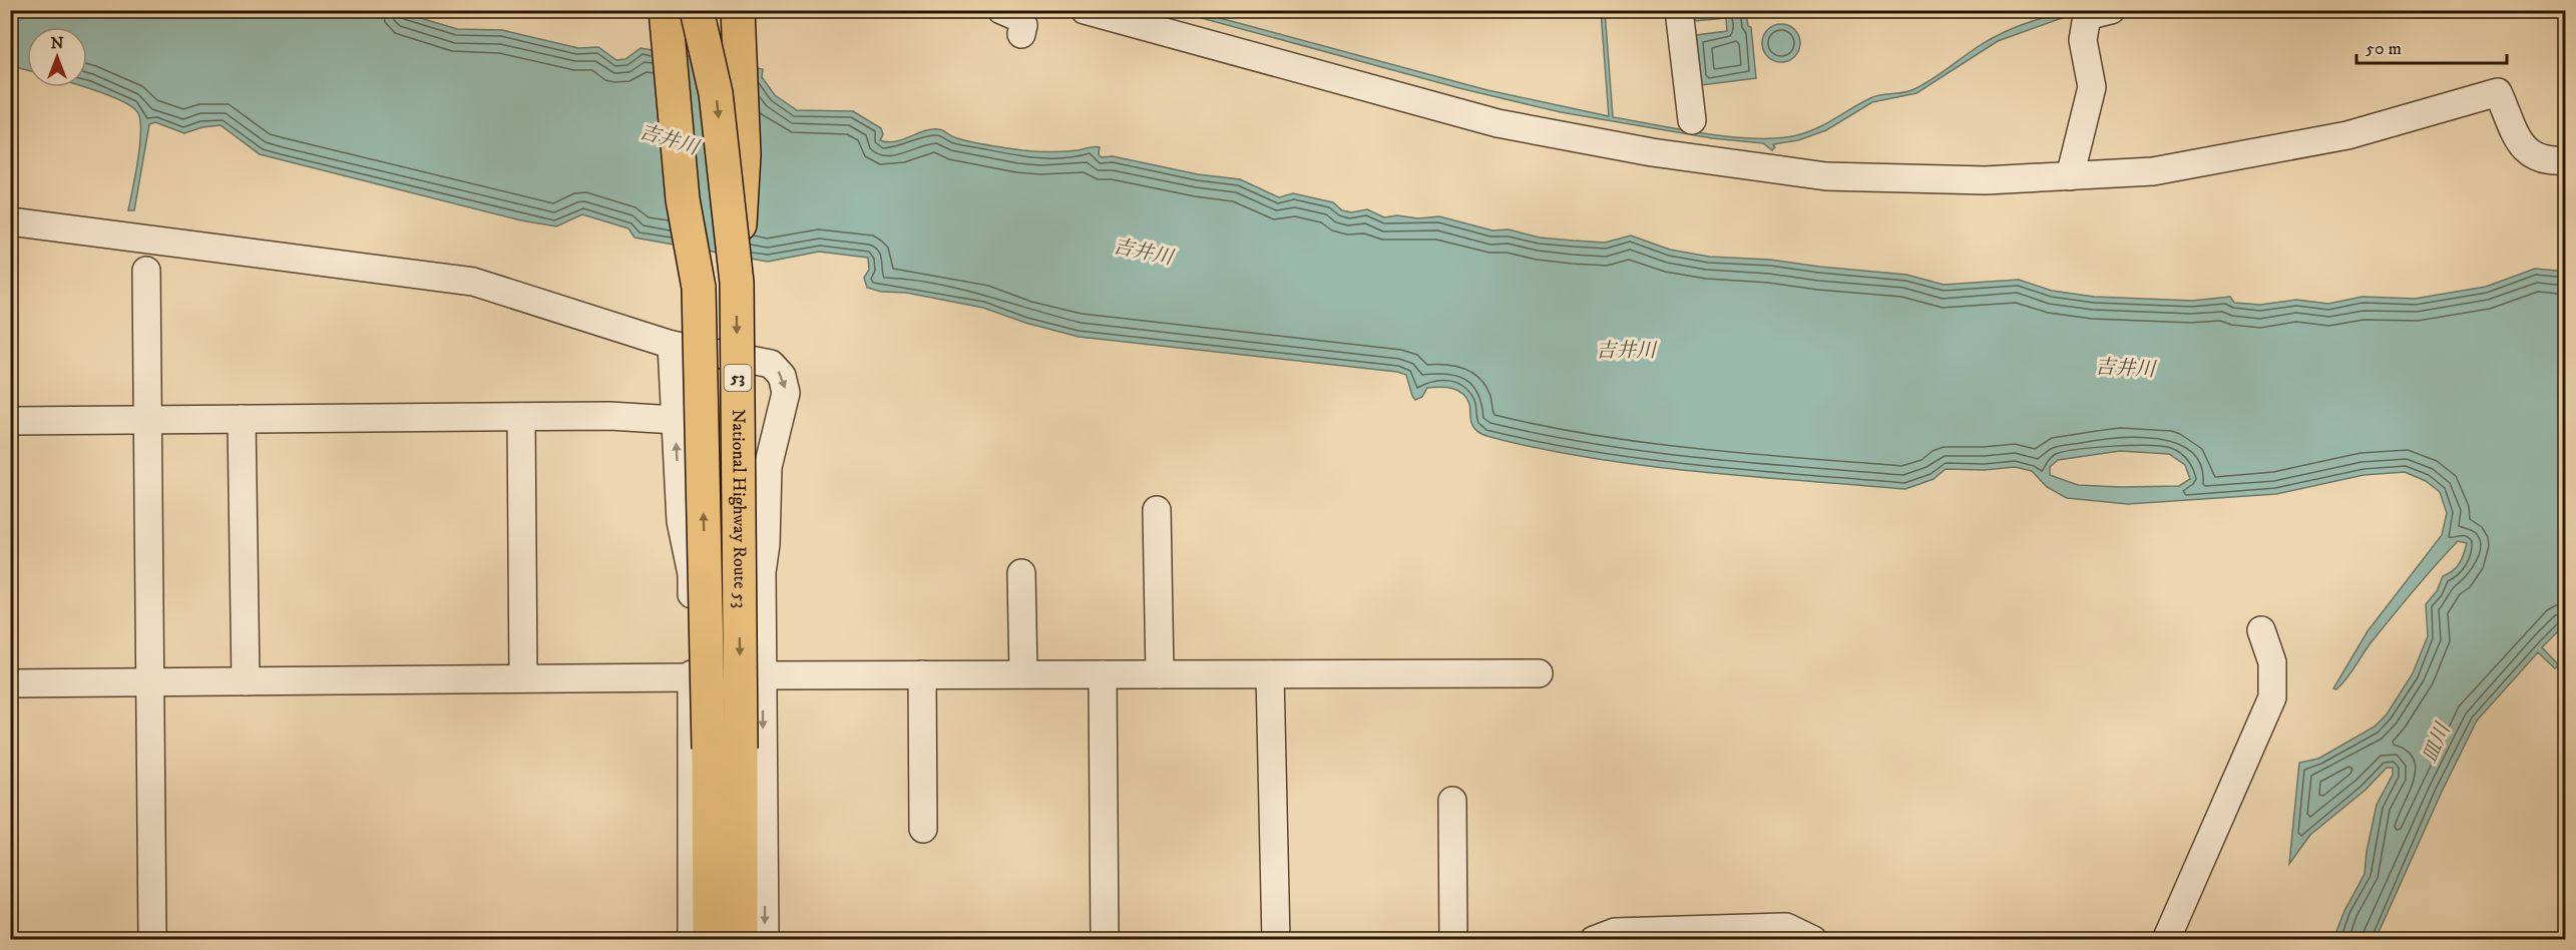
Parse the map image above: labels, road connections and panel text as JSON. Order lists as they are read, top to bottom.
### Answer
{
  "streets": {
    "highway": ["53", "National Highway Route 53"]
  },
  "water": ["吉井川", "皿川"],
  "scale_bar": "50 m",
  "north": "top"
}
